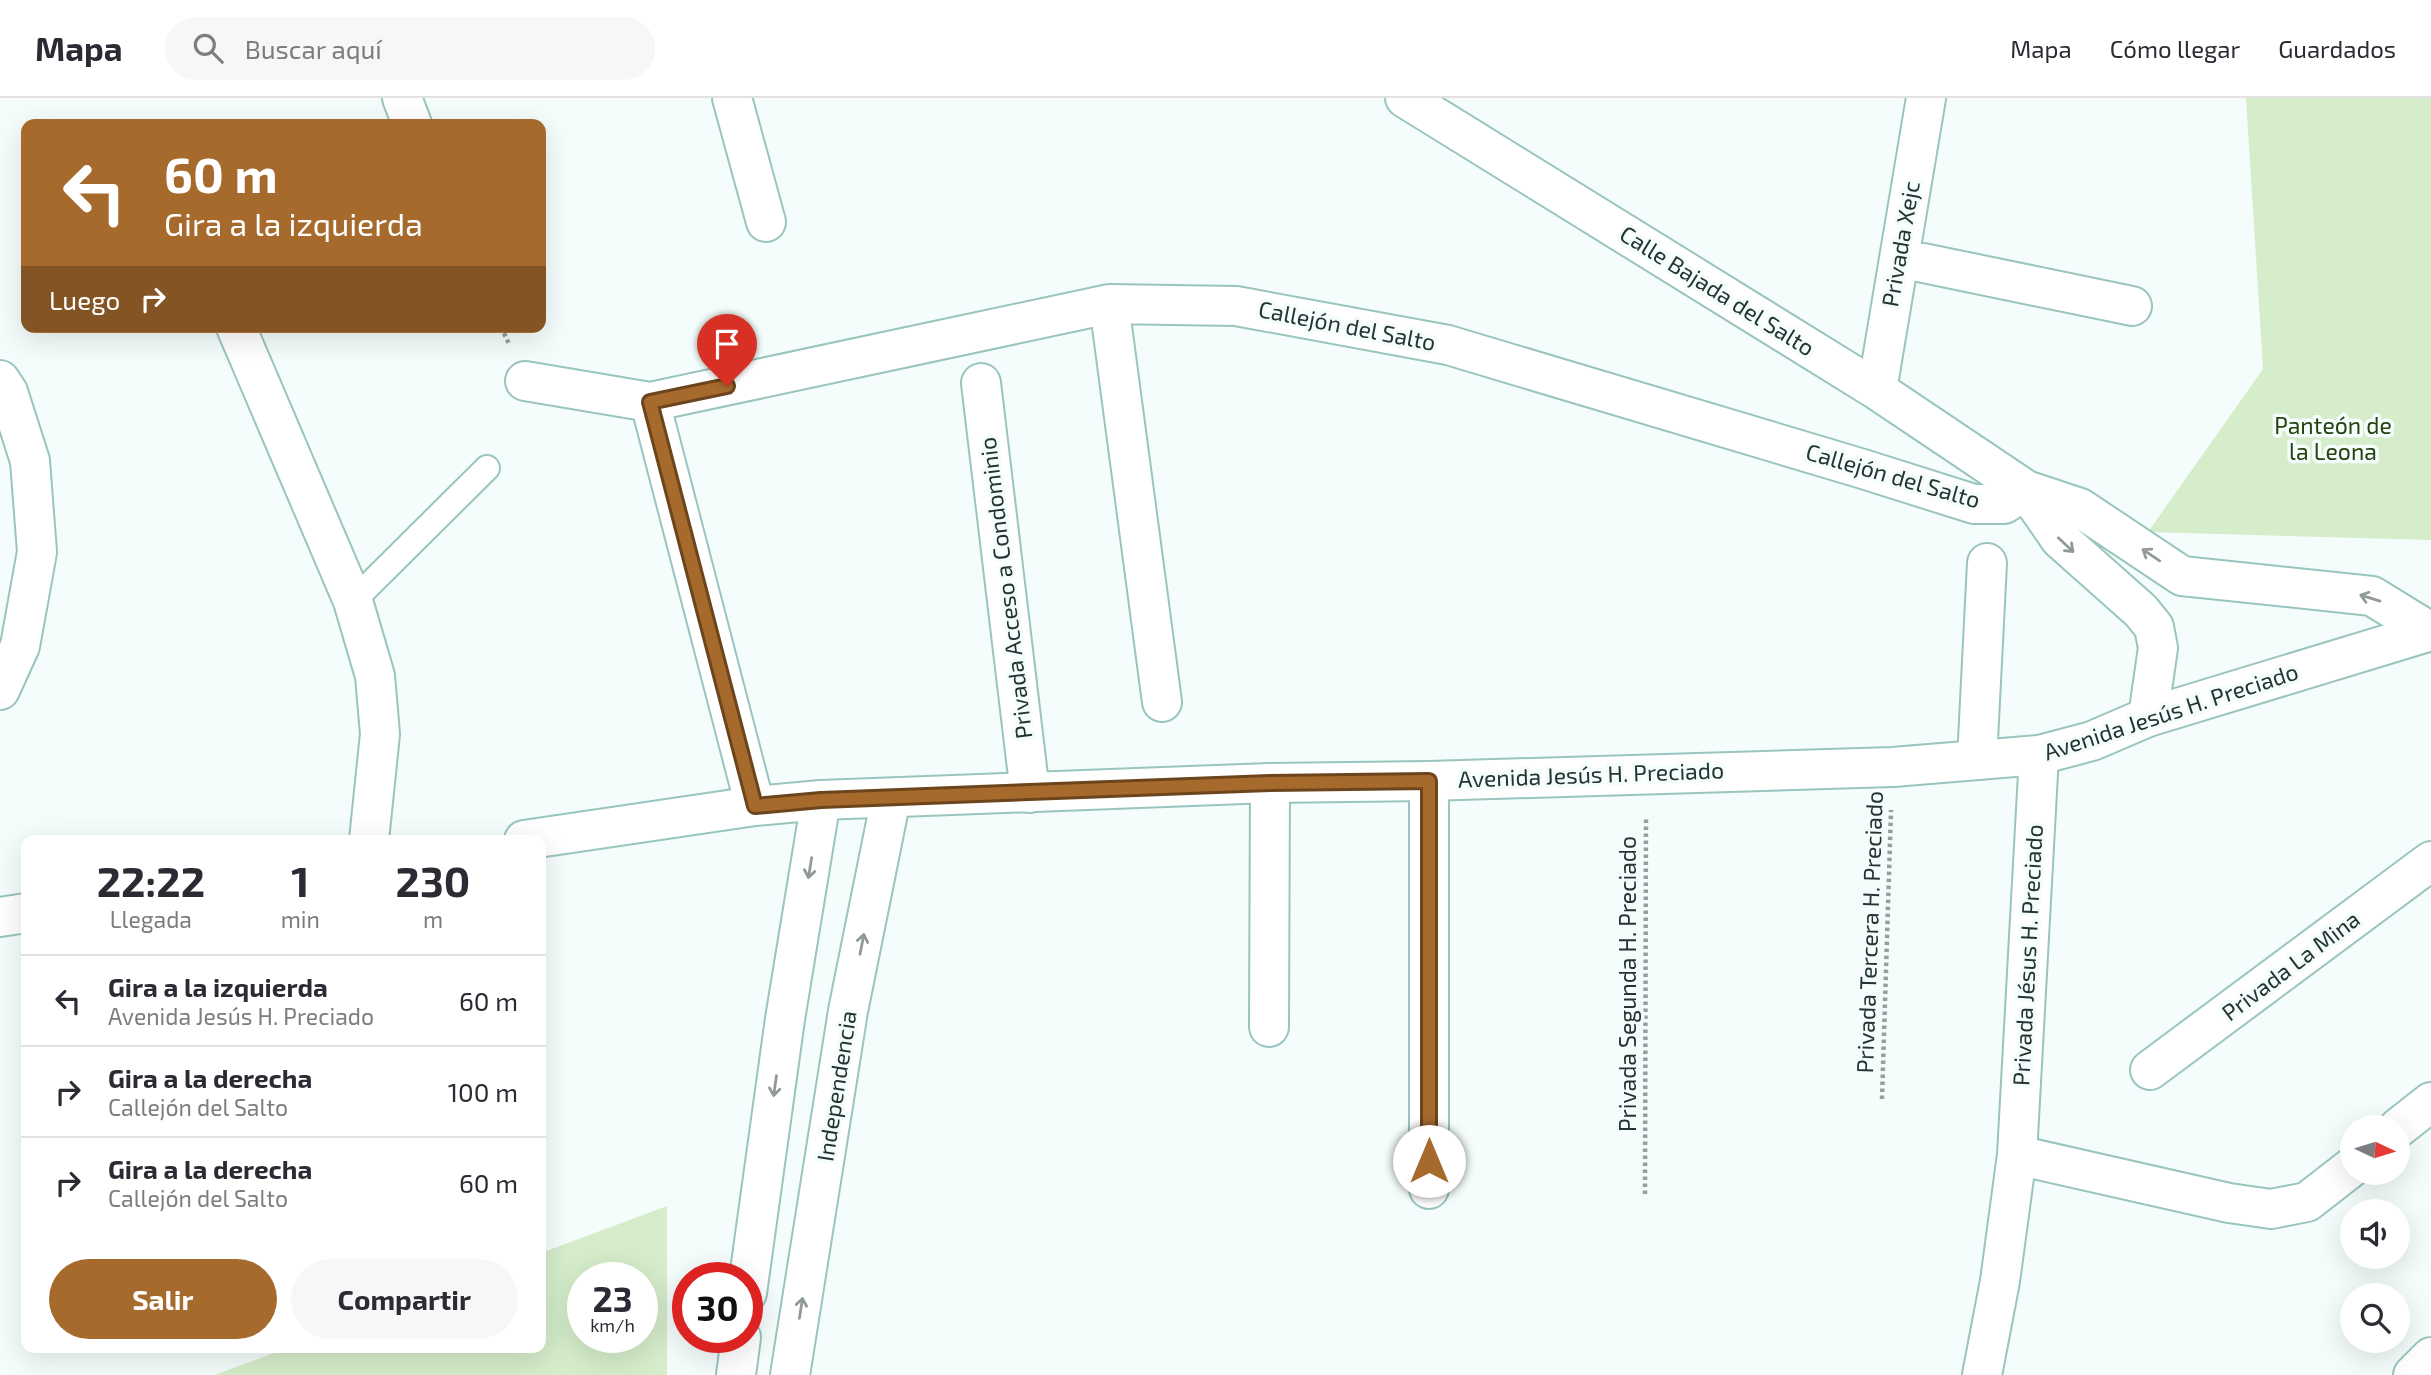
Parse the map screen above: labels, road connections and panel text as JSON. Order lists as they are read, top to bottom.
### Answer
{
  "streets": {
    "street": [
      "Privada Xejc",
      "Calle Bajada del Salto",
      "Callejón del Salto",
      "Privada Acceso a Condominio",
      "Avenida Jesús H. Preciado",
      "Privada Jésus H. Preciado",
      "Privada La Mina",
      "Independencia"
    ],
    "path": ["Privada Tercera H. Preciado", "Privada Segunda H. Preciado"]
  },
  "crossings": [
    ["Privada Xejc", "Calle Bajada del Salto"],
    ["Calle Bajada del Salto", "Callejón del Salto"],
    ["Calle Bajada del Salto", "Avenida Jesús H. Preciado"],
    ["Privada Acceso a Condominio", "Avenida Jesús H. Preciado"],
    ["Avenida Jesús H. Preciado", "Privada Tercera H. Preciado"],
    ["Avenida Jesús H. Preciado", "Privada Jésus H. Preciado"],
    ["Avenida Jesús H. Preciado", "Privada Segunda H. Preciado"],
    ["Avenida Jesús H. Preciado", "Independencia"]
  ],
  "parks": ["Panteón de la Leona"],
  "north": "right",
  "page": {
    "header": "Mapa",
    "search": "Buscar aquí",
    "nav": ["Mapa", "Cómo llegar", "Guardados"],
    "turn": ["60 m", "Gira a la izquierda"],
    "then": "Luego",
    "eta": [
      "22:22",
      "Llegada",
      "1",
      "min",
      "230",
      "m"
    ],
    "list": [
      {
        "name": "Gira a la izquierda",
        "note": "Avenida Jesús H. Preciado",
        "value": "60 m"
      },
      {
        "name": "Gira a la derecha",
        "note": "Callejón del Salto",
        "value": "100 m"
      },
      {
        "name": "Gira a la derecha",
        "note": "Callejón del Salto",
        "value": "60 m"
      }
    ],
    "buttons": ["Salir", "Compartir"],
    "speed": "23 km/h",
    "limit": "30"
  }
}
